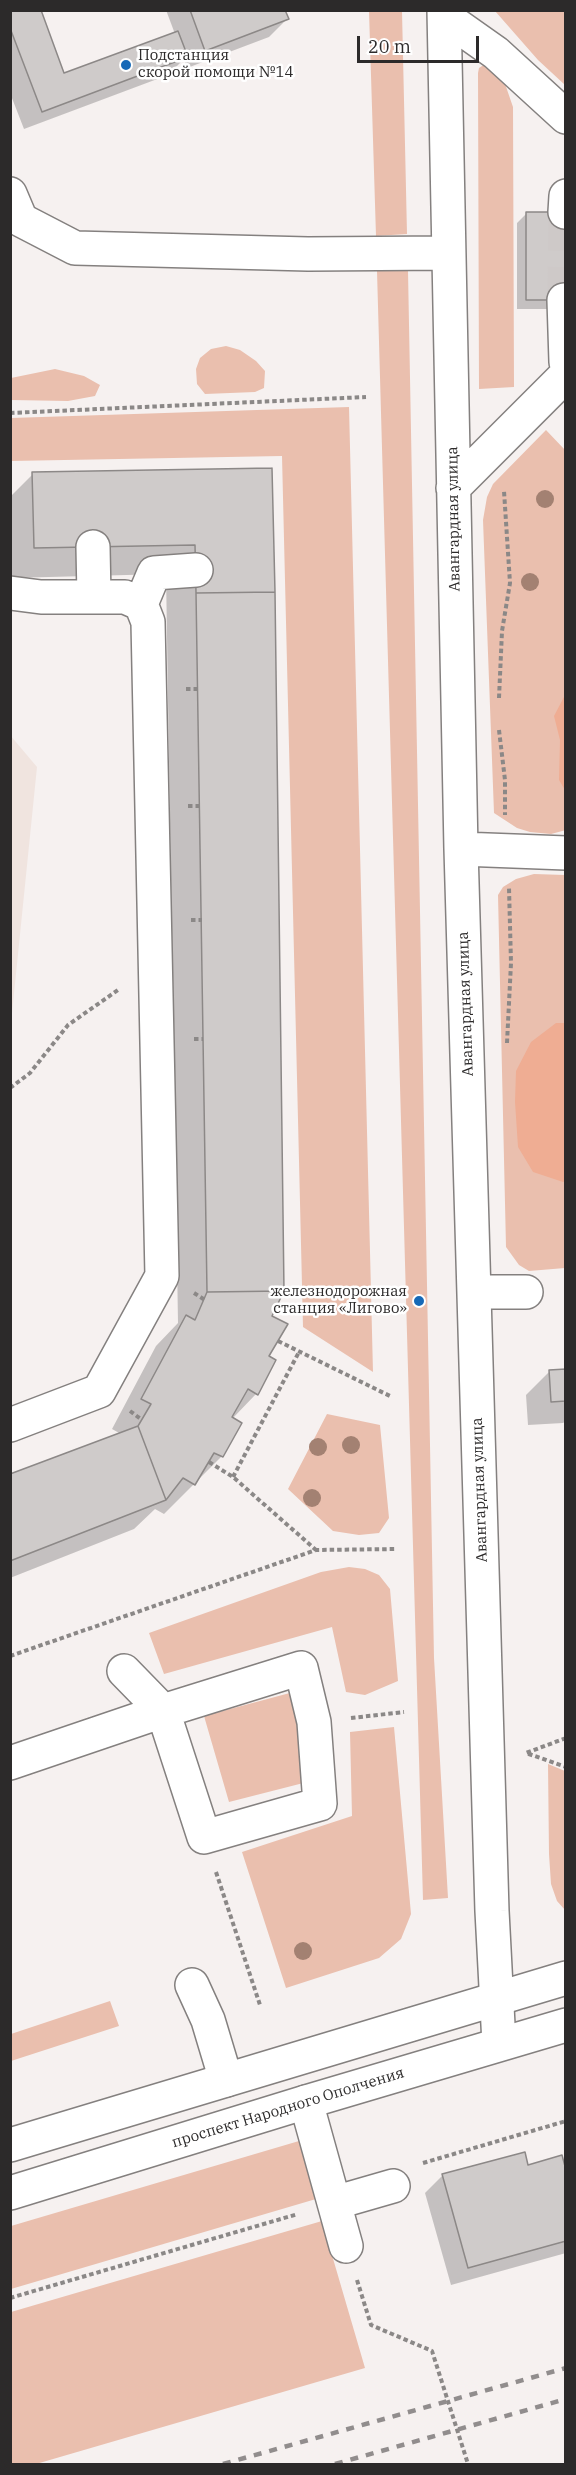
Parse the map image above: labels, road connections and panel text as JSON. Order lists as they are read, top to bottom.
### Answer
{
  "streets": {
    "street": ["Авангардная улица", "проспект Народного Ополчения"]
  },
  "crossings": [
    ["Авангардная улица", "проспект Народного Ополчения"]
  ],
  "places": ["Подстанция скорой помощи №14", "железнодорожная станция «Лигово»"],
  "scale_bar": "20 m"
}
